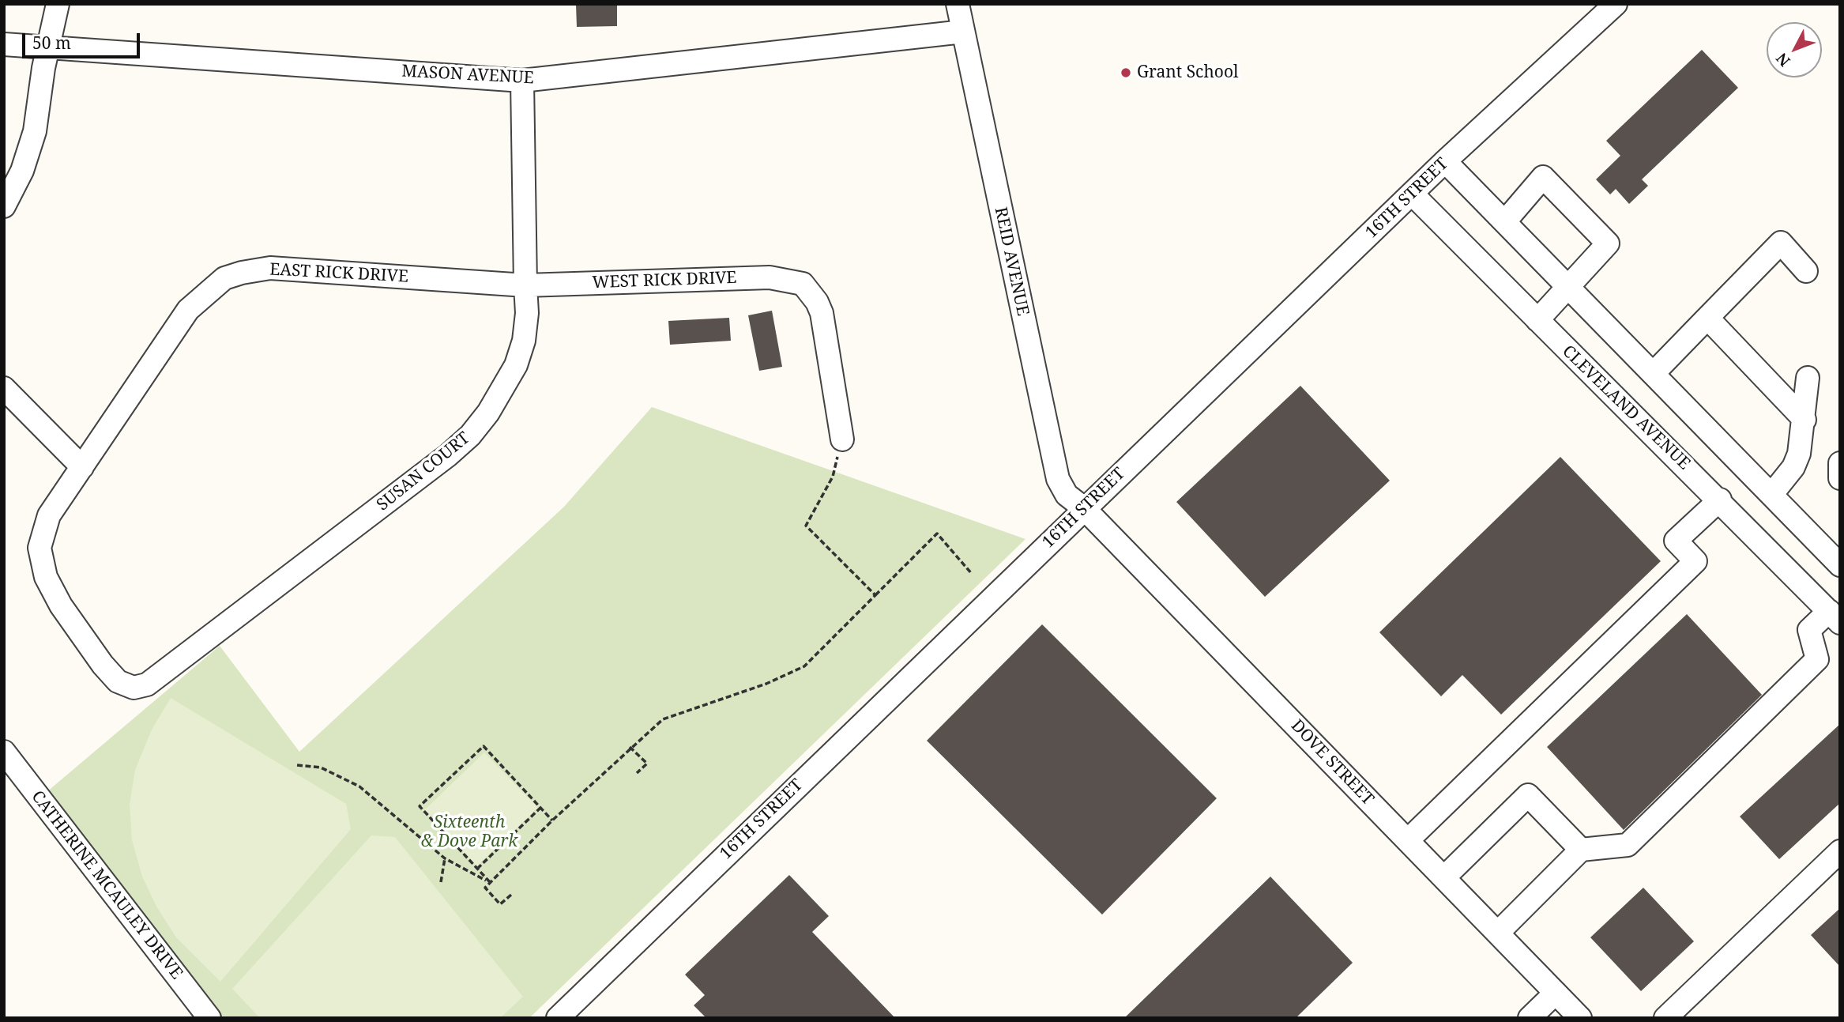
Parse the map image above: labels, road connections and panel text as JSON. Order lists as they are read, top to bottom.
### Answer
{
  "streets": {
    "street": [
      "MASON AVENUE",
      "16TH STREET",
      "REID AVENUE",
      "EAST RICK DRIVE",
      "WEST RICK DRIVE",
      "CLEVELAND AVENUE",
      "SUSAN COURT",
      "DOVE STREET",
      "CATHERINE MCAULEY DRIVE"
    ]
  },
  "crossings": [
    ["MASON AVENUE", "REID AVENUE"],
    ["MASON AVENUE", "SUSAN COURT"],
    ["16TH STREET", "REID AVENUE"],
    ["16TH STREET", "CLEVELAND AVENUE"],
    ["16TH STREET", "DOVE STREET"],
    ["REID AVENUE", "DOVE STREET"],
    ["EAST RICK DRIVE", "WEST RICK DRIVE"],
    ["EAST RICK DRIVE", "SUSAN COURT"],
    ["WEST RICK DRIVE", "SUSAN COURT"]
  ],
  "parks": ["Sixteenth & Dove Park"],
  "places": ["Grant School"],
  "scale_bar": "50 m",
  "north": "bottom left"
}
